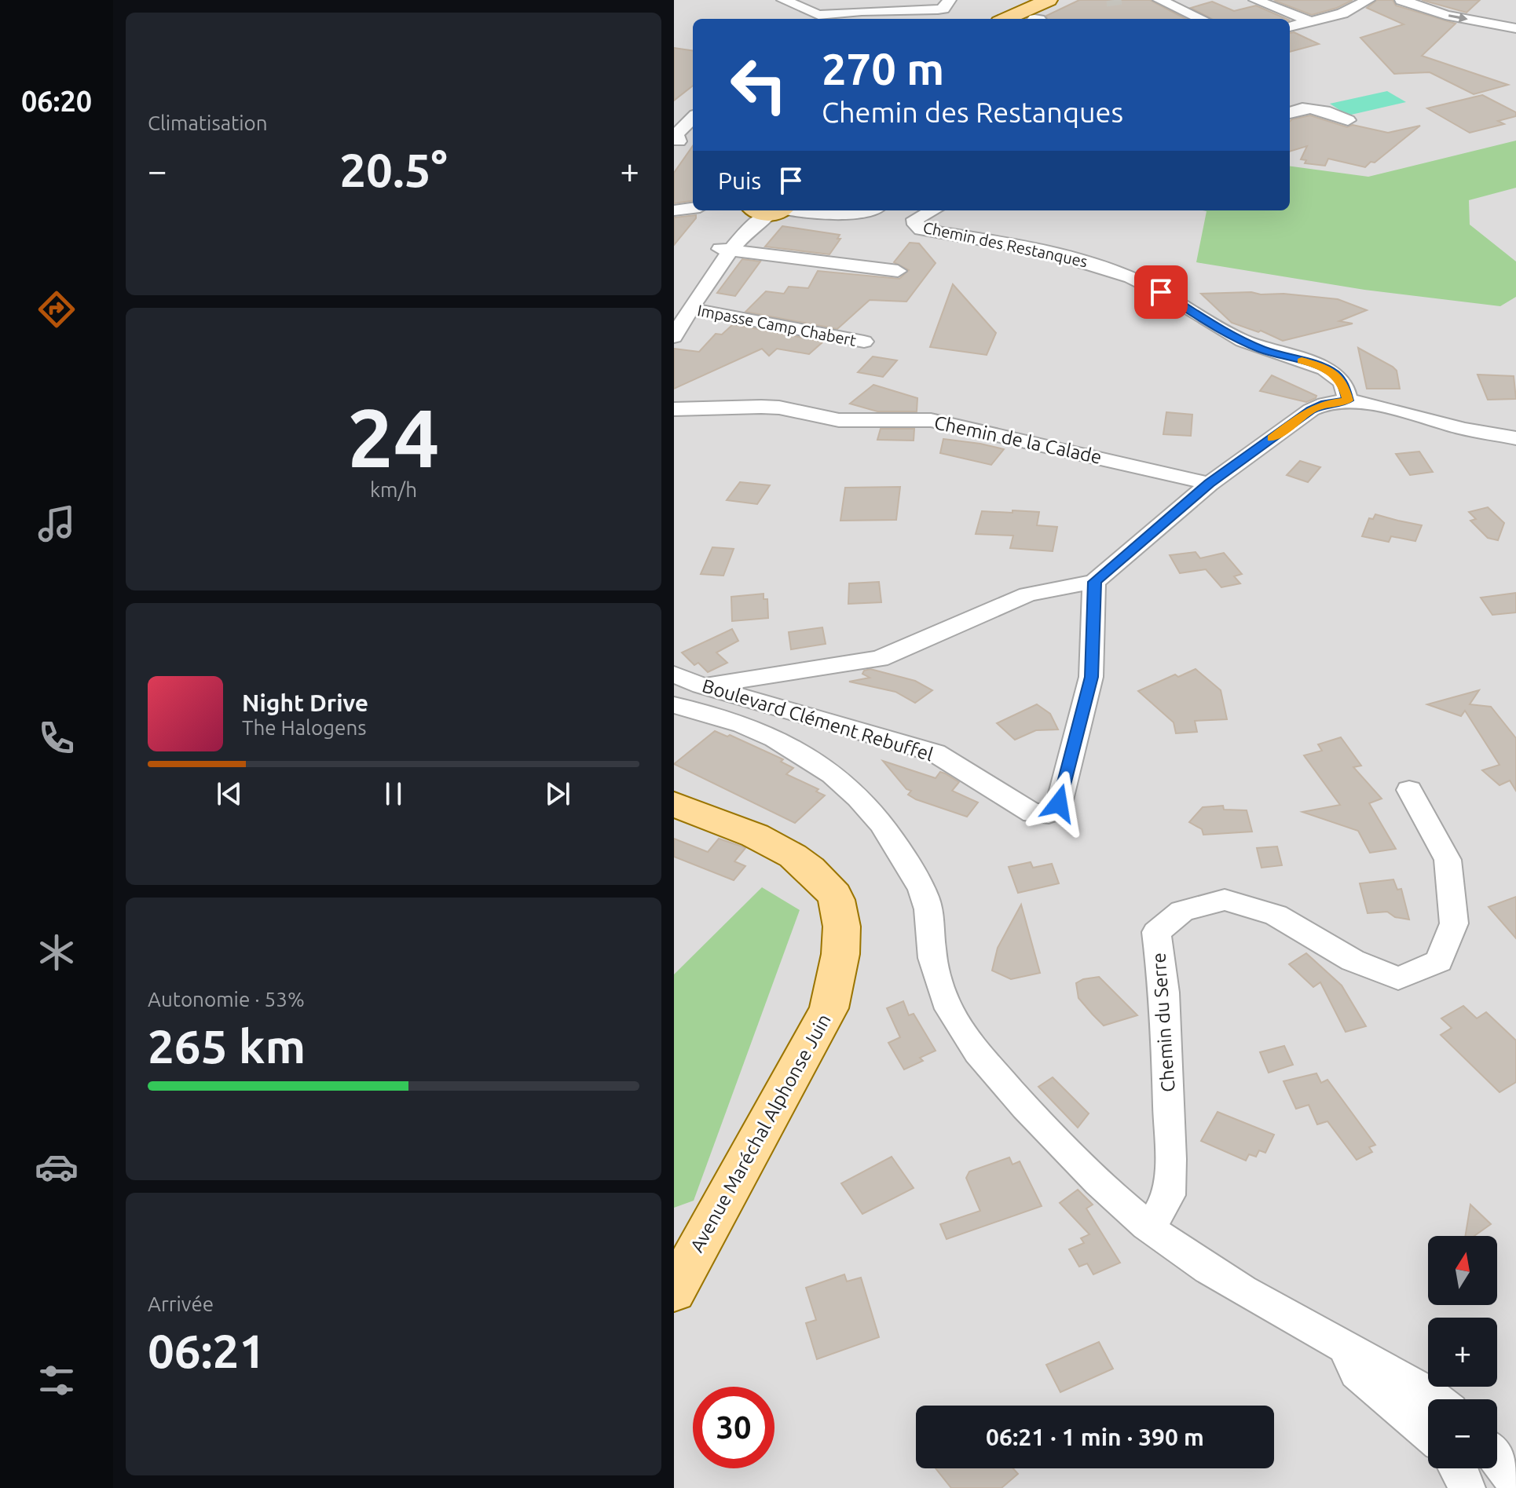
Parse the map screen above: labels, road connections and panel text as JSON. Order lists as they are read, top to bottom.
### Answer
{
  "streets": {
    "main road": ["Avenue Maréchal Alphonse Juin"],
    "street": [
      "Chemin des Restanques",
      "Impasse Camp Chabert",
      "Chemin de la Calade",
      "Boulevard Clément Rebuffel",
      "Chemin du Serre"
    ]
  },
  "north": "top",
  "page": {
    "tabs": "06:20",
    "tile": [
      "Climatisation",
      ["24", "km/h"],
      ["Autonomie · 53%", "265 km"],
      ["Arrivée", "06:21"]
    ],
    "turn": ["270 m", "Chemin des Restanques"],
    "heat": ["−", "20.5°", "+"],
    "then": "Puis",
    "song": ["Night Drive", "The Halogens"],
    "map_buttons": ["+", "−"],
    "limit": "30",
    "trip": "06:21 · 1 min · 390 m"
  }
}
